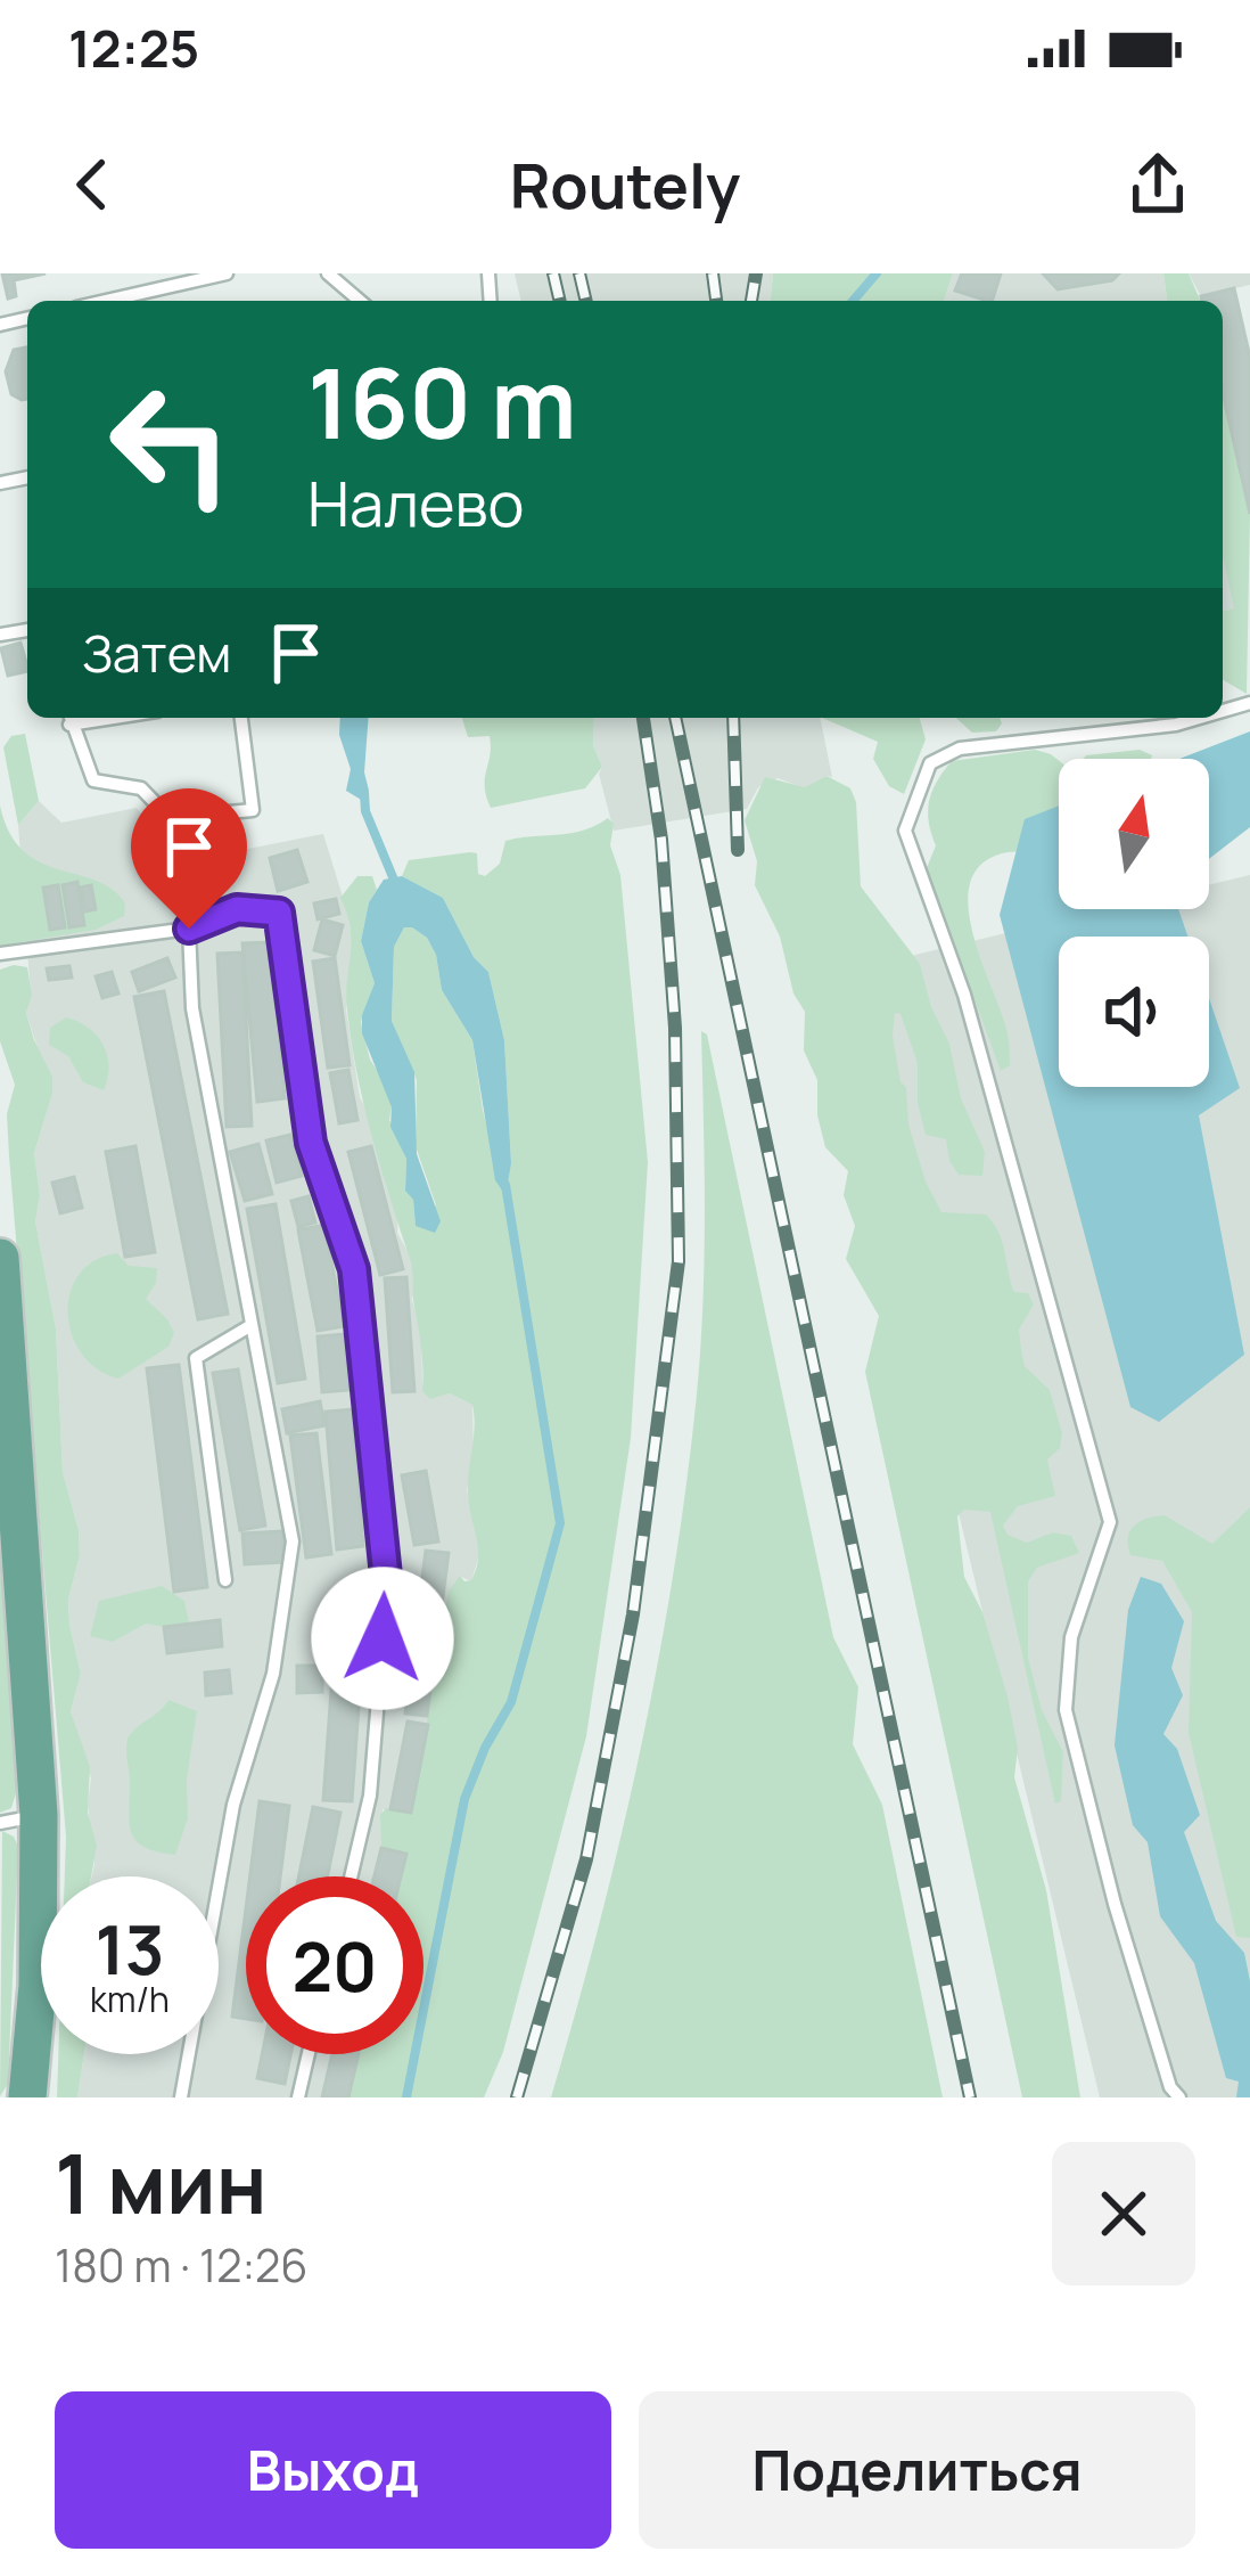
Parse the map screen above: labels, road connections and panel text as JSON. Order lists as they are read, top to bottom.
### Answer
{
  "north": "top",
  "page": {
    "status": "12:25",
    "header": "Routely",
    "turn": ["160 m", "Налево"],
    "then": "Затем",
    "speed": "13 km/h",
    "limit": "20",
    "heading": ["1 мин", "180 m · 12:26"],
    "buttons": ["Выход", "Поделиться"]
  }
}
